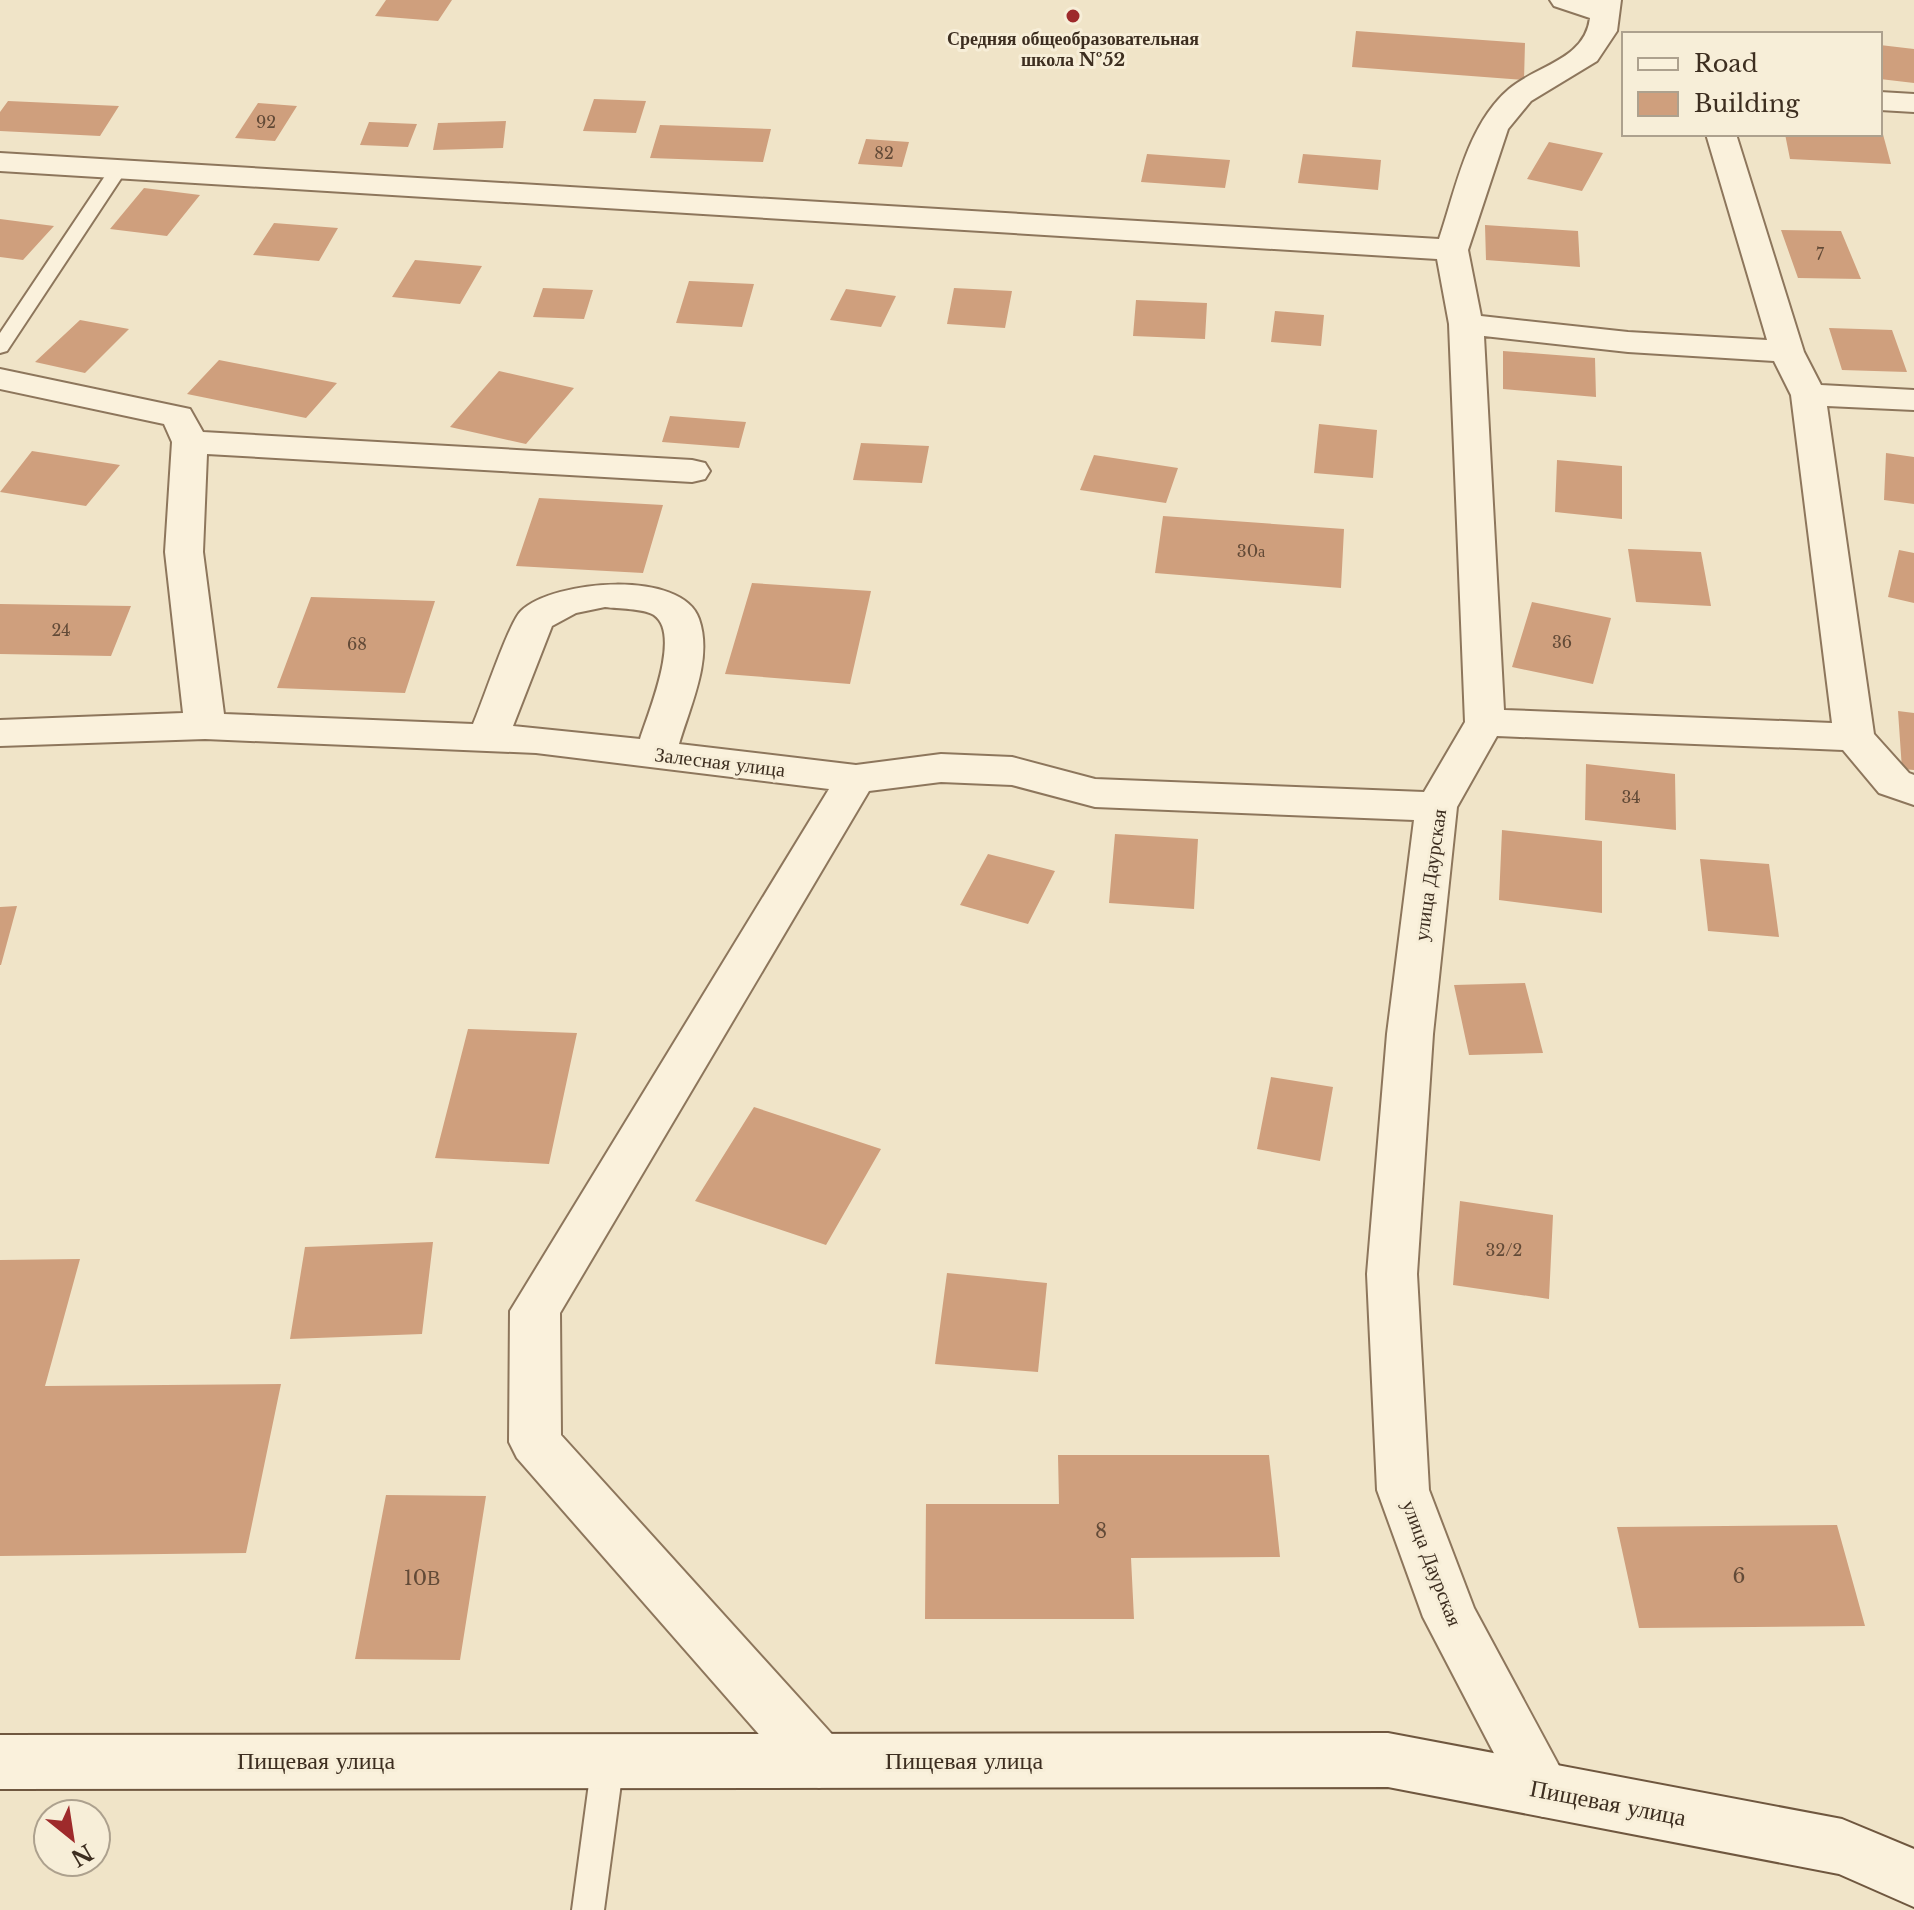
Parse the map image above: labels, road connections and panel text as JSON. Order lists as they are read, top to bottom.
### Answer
{
  "streets": {
    "street": ["Залесная улица", "улица Даурская", "Пищевая улица"]
  },
  "crossings": [
    ["Залесная улица", "улица Даурская"],
    ["улица Даурская", "Пищевая улица"]
  ],
  "places": ["Средняя общеобразовательная школа №52"],
  "house_numbers": [
    "92",
    "82",
    "7",
    "30а",
    "24",
    "36",
    "68",
    "34",
    "32/2",
    "8",
    "6",
    "10В"
  ],
  "legend": ["Road", "Building"],
  "north": "bottom right"
}
